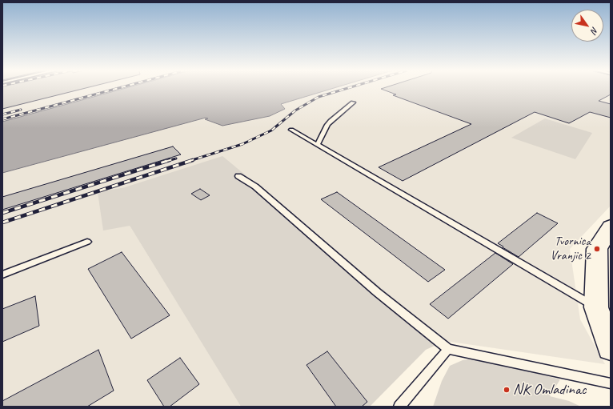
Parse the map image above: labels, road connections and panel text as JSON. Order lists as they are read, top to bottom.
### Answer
{
  "places": ["Tvornica Vranjic 2", "NK Omladinac"],
  "north": "bottom right"
}
